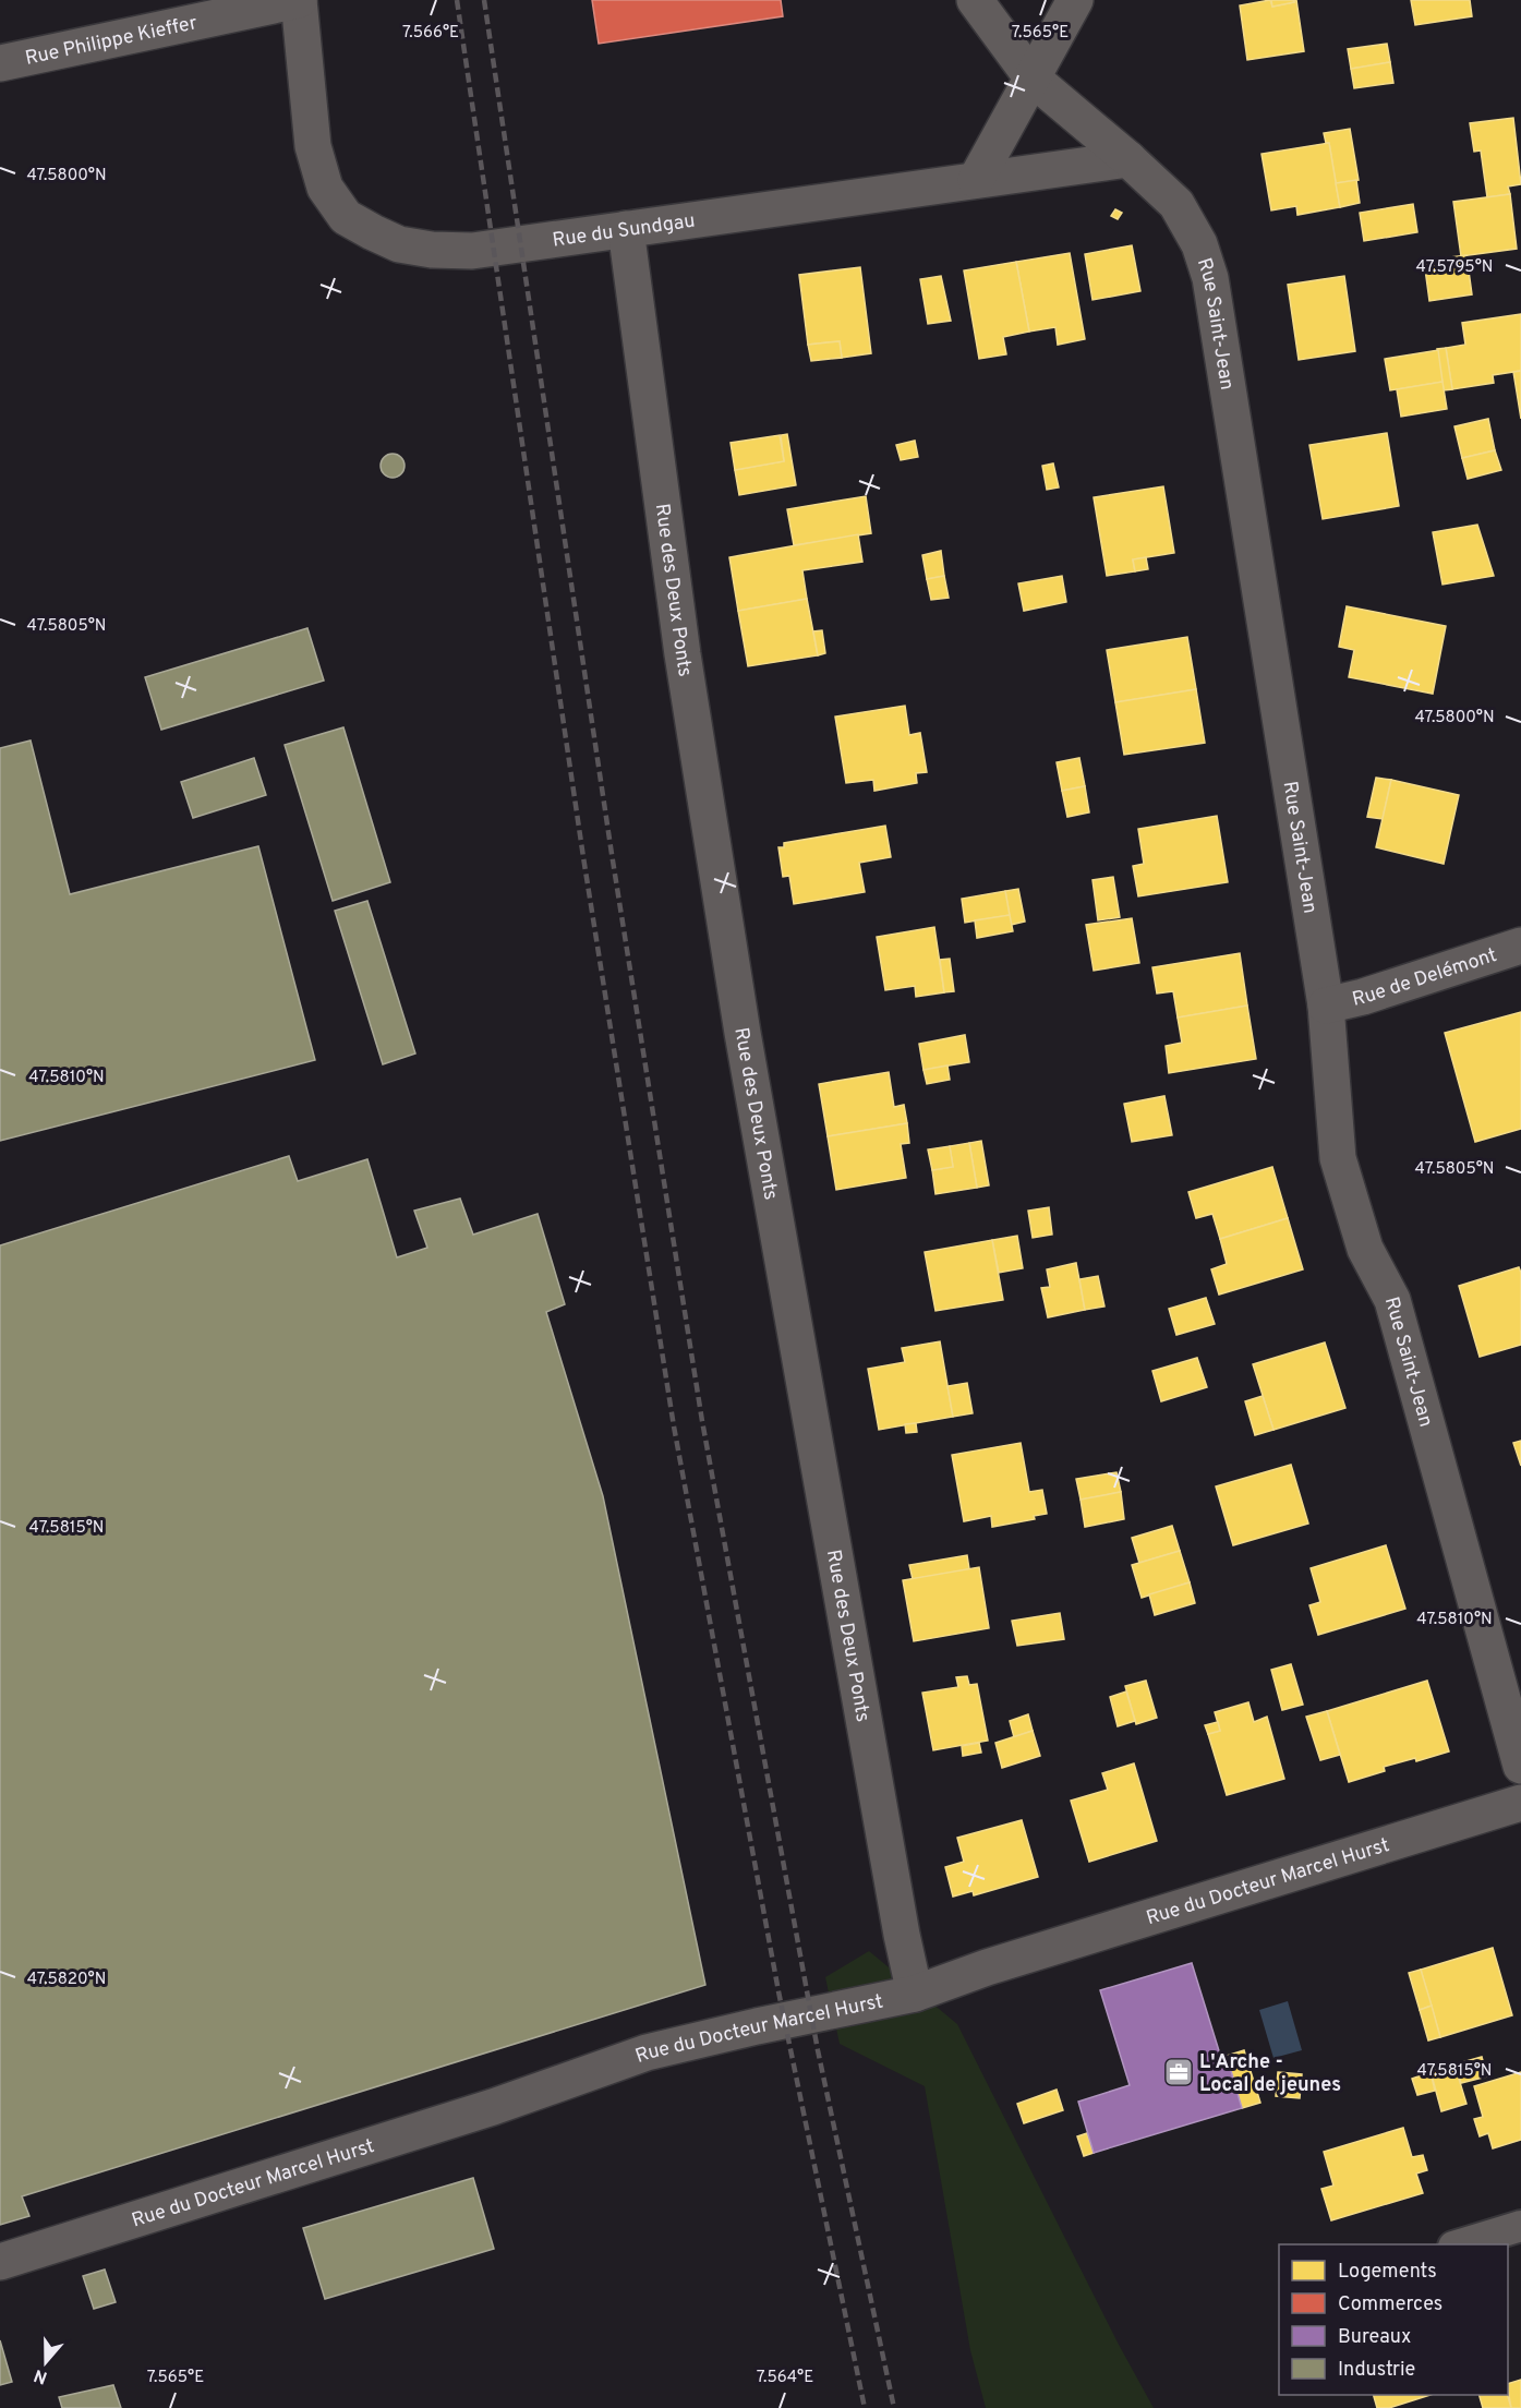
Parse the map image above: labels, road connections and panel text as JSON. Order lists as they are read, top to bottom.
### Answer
{
  "streets": {
    "street": [
      "Rue Philippe Kieffer",
      "Rue du Sundgau",
      "Rue Saint-Jean",
      "Rue des Deux Ponts",
      "Rue de Delémont",
      "Rue du Docteur Marcel Hurst"
    ]
  },
  "crossings": [
    ["Rue Philippe Kieffer", "Rue du Sundgau"],
    ["Rue du Sundgau", "Rue Saint-Jean"],
    ["Rue du Sundgau", "Rue des Deux Ponts"],
    ["Rue Saint-Jean", "Rue de Delémont"],
    ["Rue des Deux Ponts", "Rue du Docteur Marcel Hurst"]
  ],
  "places": {
    "office": ["L'Arche - Local de jeunes"]
  },
  "legend": [
    "Logements",
    "Commerces",
    "Bureaux",
    "Industrie"
  ],
  "north": "bottom",
  "coordinates": [
    "7.566°E",
    "7.565°E",
    "47.5800°N",
    "47.5795°N",
    "47.5805°N",
    "47.5810°N",
    "47.5815°N",
    "47.5820°N",
    "7.564°E"
  ]
}
